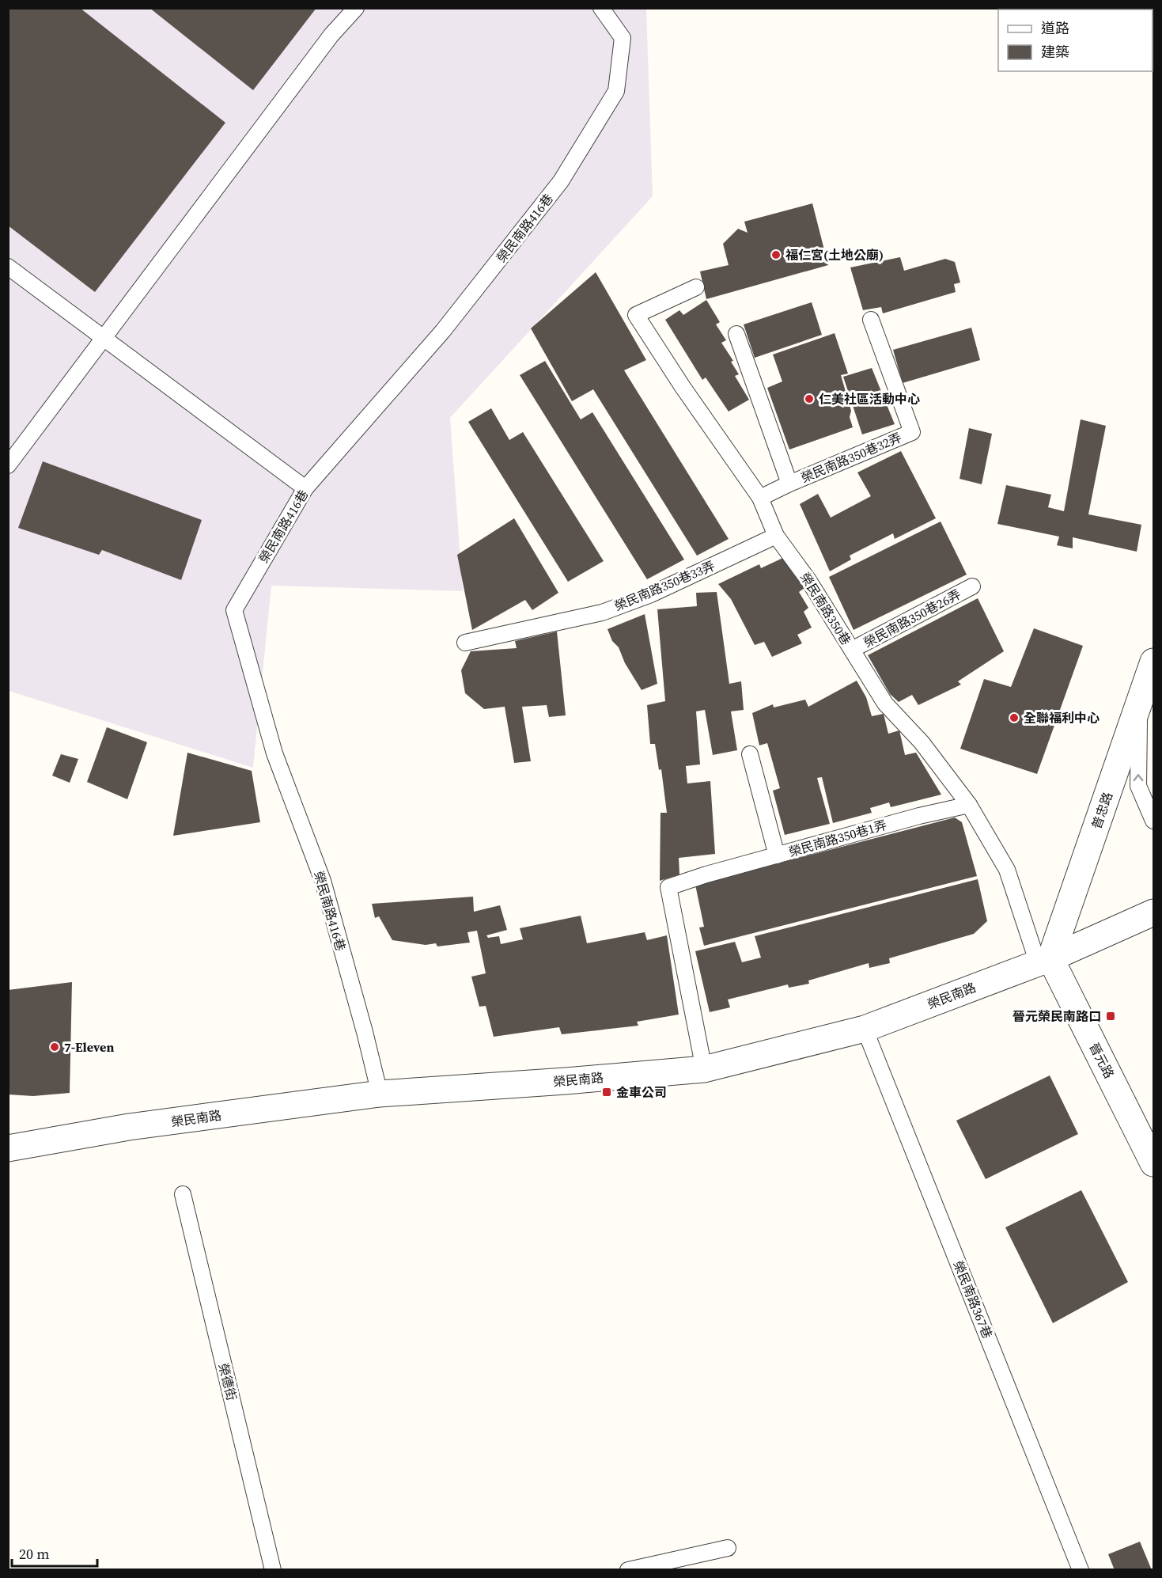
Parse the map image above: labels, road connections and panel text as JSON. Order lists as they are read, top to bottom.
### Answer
{
  "streets": {
    "street": ["普忠路", "榮民南路", "晉元路"],
    "lane": [
      "榮民南路416巷",
      "榮民南路350巷32弄",
      "榮民南路350巷33弄",
      "榮民南路350巷",
      "榮民南路350巷26弄",
      "榮民南路350巷1弄",
      "榮民南路367巷",
      "榮德街"
    ]
  },
  "crossings": [
    ["榮民南路416巷", "榮民南路"],
    ["榮民南路350巷32弄", "榮民南路350巷"],
    ["榮民南路350巷33弄", "榮民南路350巷"],
    ["榮民南路350巷", "榮民南路350巷26弄"],
    ["榮民南路350巷", "普忠路"],
    ["榮民南路350巷", "榮民南路350巷1弄"],
    ["榮民南路350巷", "榮民南路"],
    ["榮民南路350巷", "晉元路"],
    ["普忠路", "榮民南路"],
    ["普忠路", "晉元路"],
    ["榮民南路350巷1弄", "榮民南路"],
    ["榮民南路", "晉元路"],
    ["榮民南路", "榮民南路367巷"]
  ],
  "places": {
    "other": [
      "福仁宮(土地公廟)",
      "仁美社區活動中心",
      "全聯福利中心",
      "7-Eleven"
    ],
    "transit": ["晉元榮民南路口", "金車公司"]
  },
  "legend": ["道路", "建築"],
  "scale_bar": "20 m"
}
